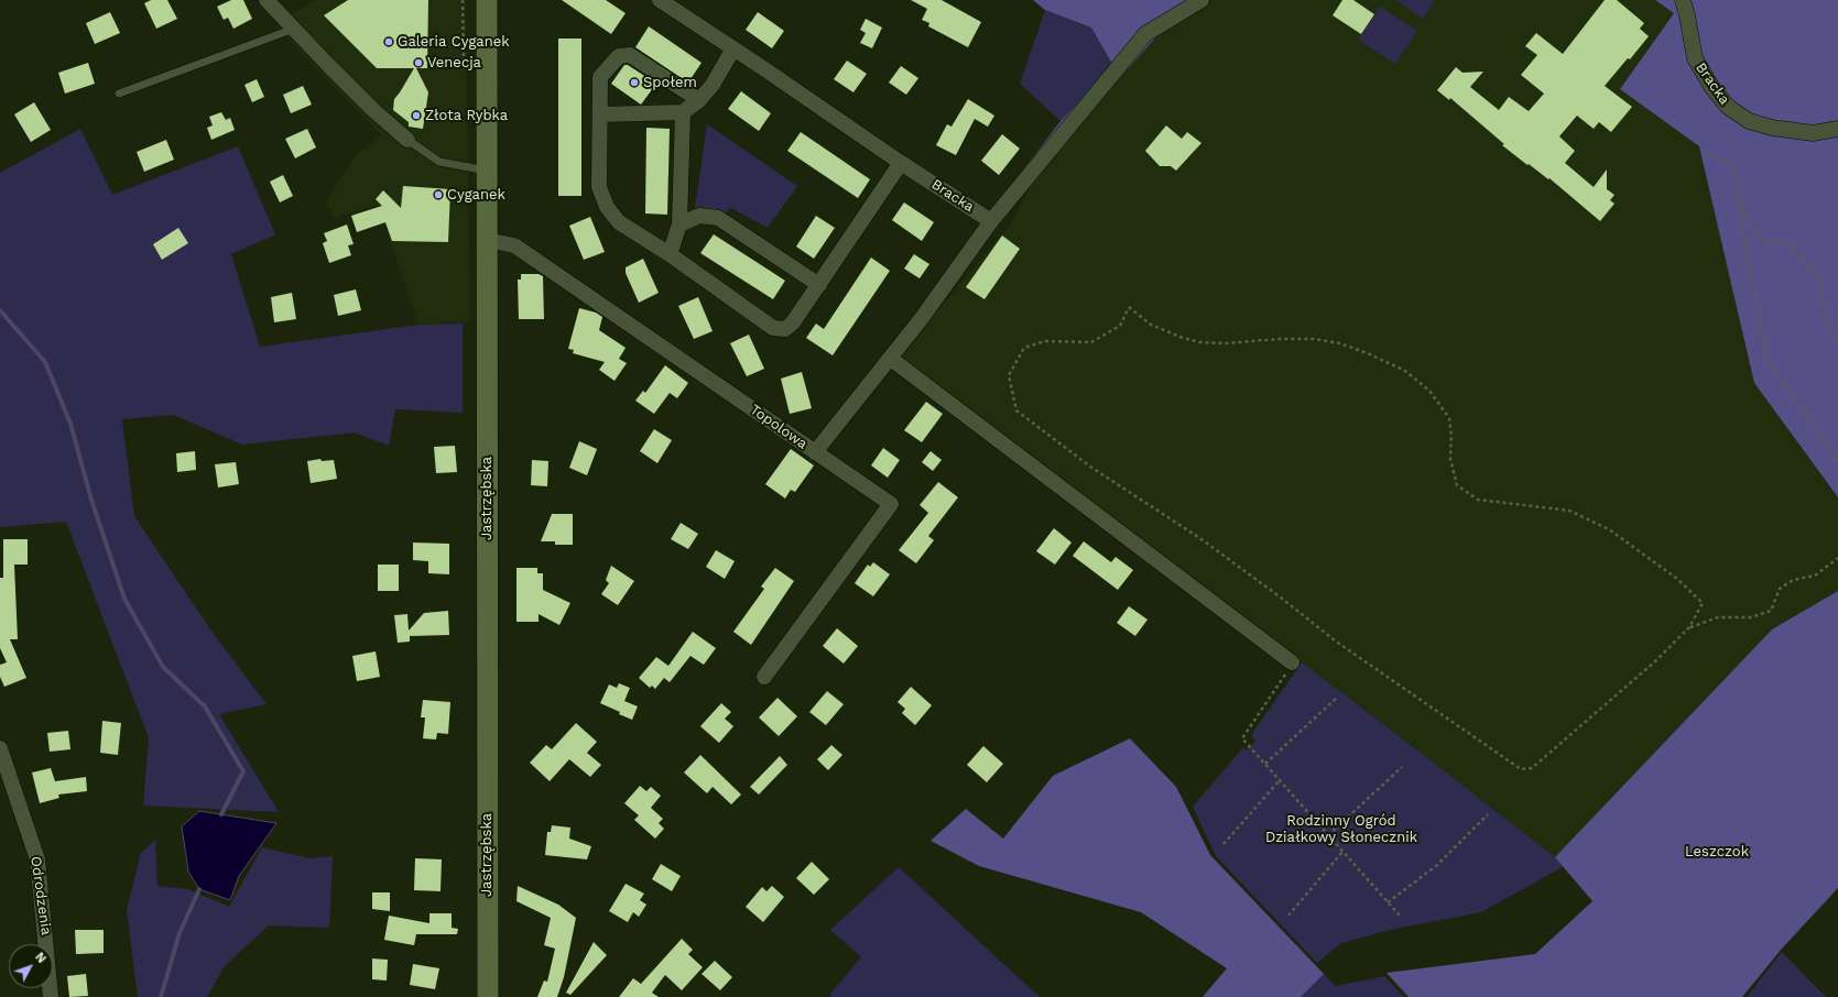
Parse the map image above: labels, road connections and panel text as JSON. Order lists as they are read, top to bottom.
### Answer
{
  "streets": {
    "main road": ["Jastrzębska"],
    "street": ["Bracka", "Topolowa", "Odrodzenia"]
  },
  "crossings": [
    ["Topolowa", "Jastrzębska"]
  ],
  "parks": ["Rodzinny Ogród Działkowy Słonecznik", "Leszczok"],
  "places": [
    "Galeria Cyganek",
    "Venecja",
    "Społem",
    "Złota Rybka",
    "Cyganek"
  ],
  "north": "top right"
}
